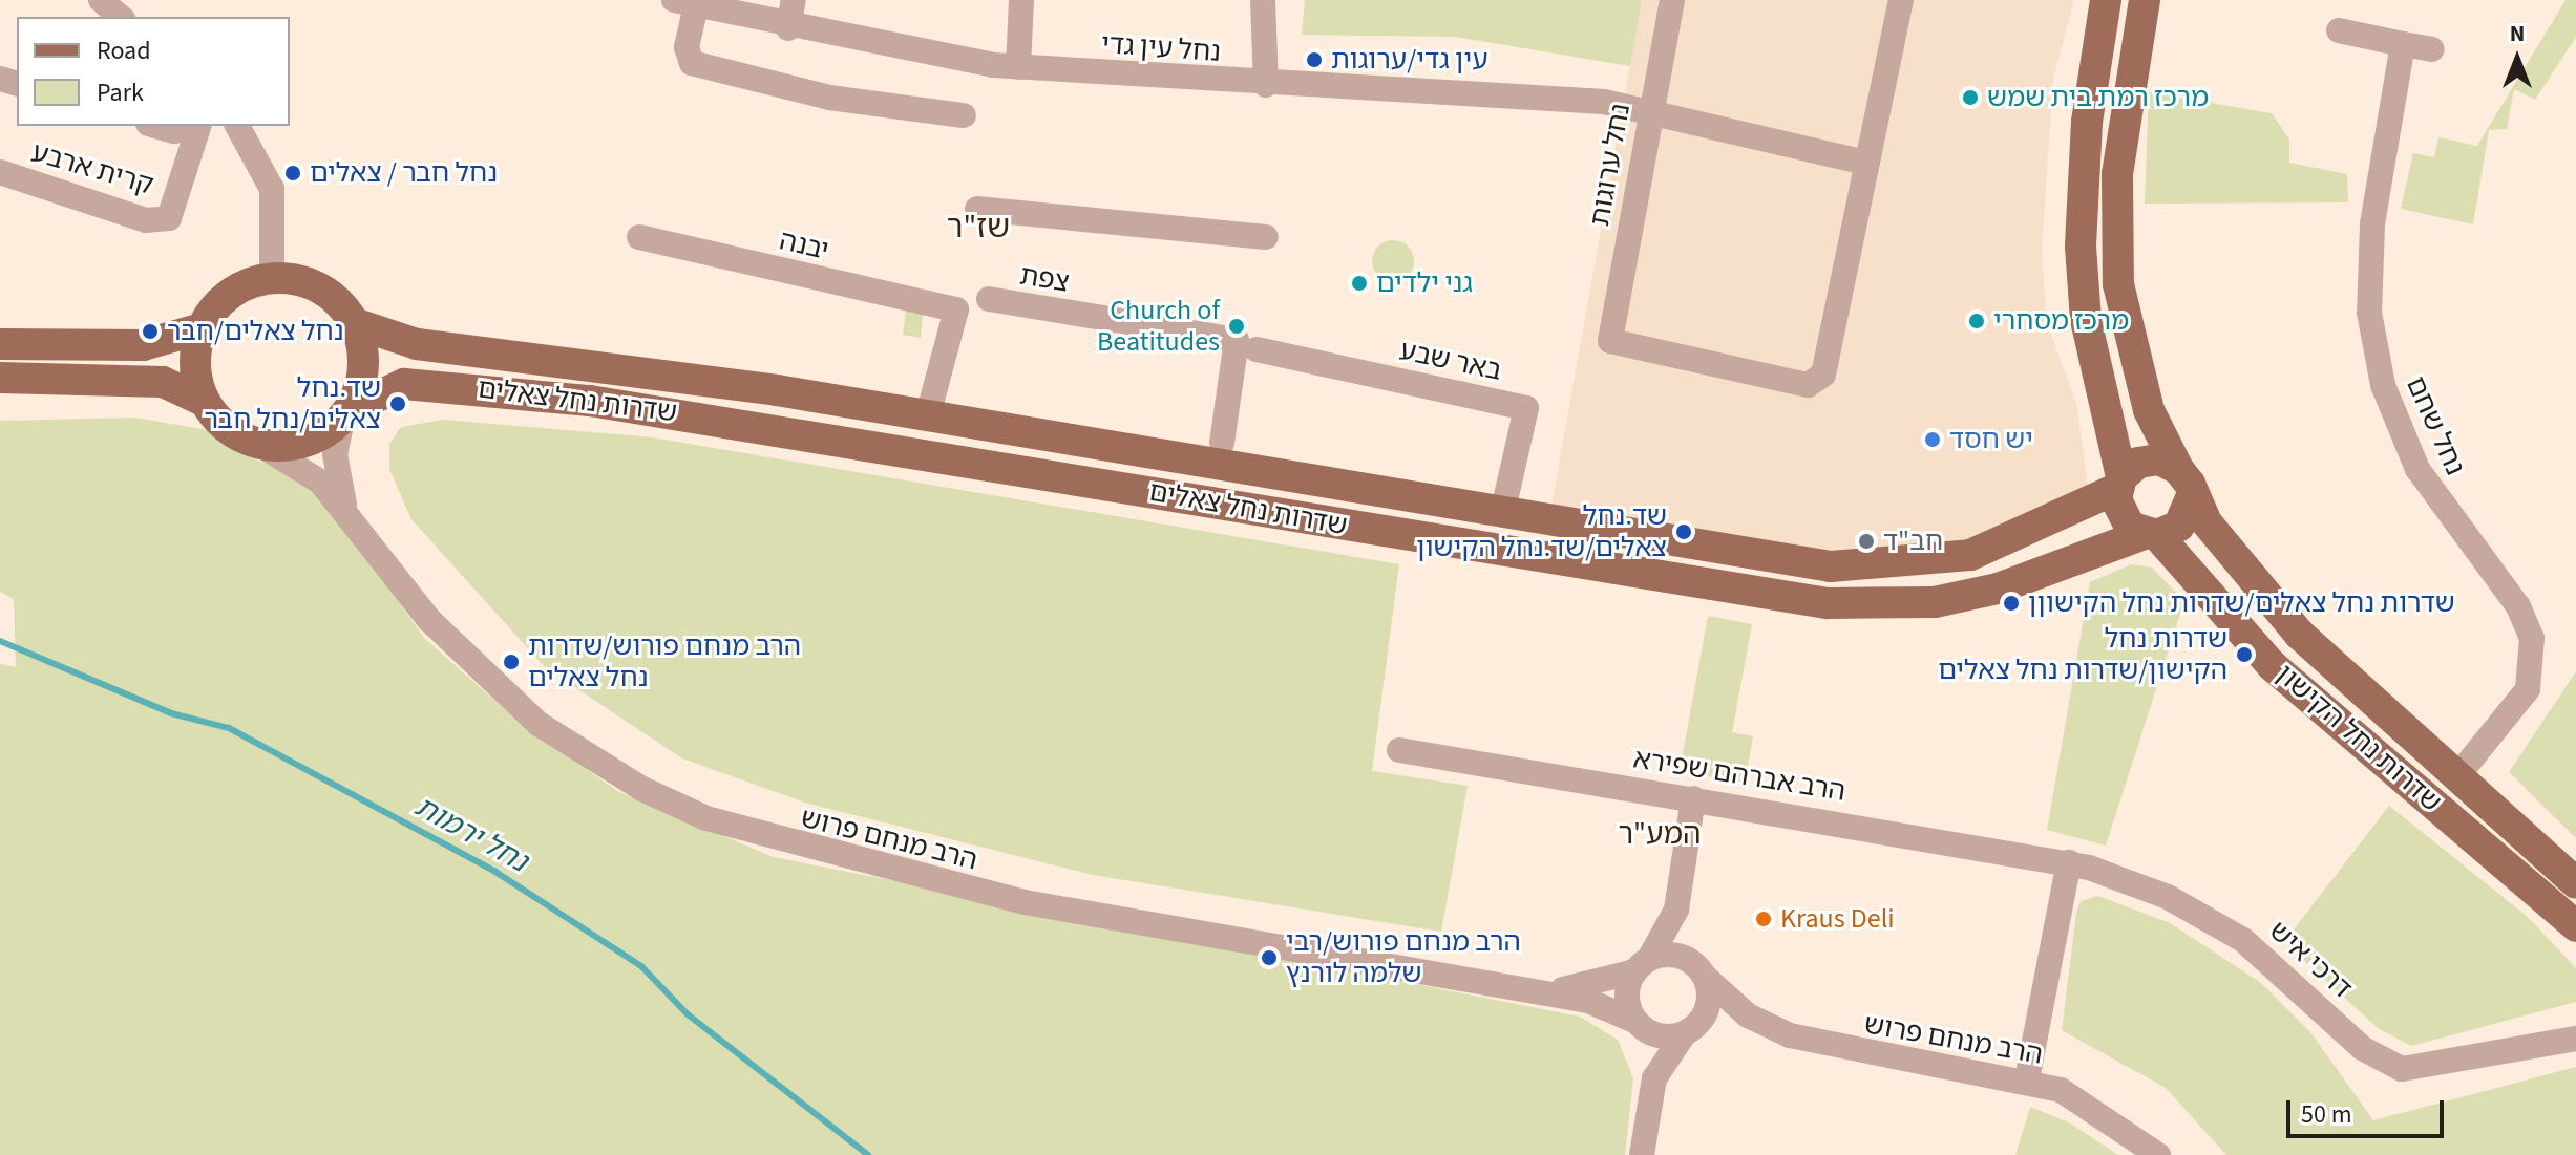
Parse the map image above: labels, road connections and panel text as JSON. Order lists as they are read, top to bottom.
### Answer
{
  "streets": {
    "main road": ["שדרות נחל צאלים", "שדרות נחל הקישון"],
    "street": [
      "נחל עין גדי",
      "נחל ערוגות",
      "קרית ארבע",
      "יבנה",
      "צפת",
      "באר שבע",
      "נחל שחם",
      "הרב אברהם שפירא",
      "הרב מנחם פרוש",
      "דרכי איש"
    ]
  },
  "crossings": [
    ["נחל עין גדי", "נחל ערוגות"],
    ["יבנה", "שדרות נחל צאלים"],
    ["באר שבע", "שדרות נחל צאלים"],
    ["שדרות נחל צאלים", "שדרות נחל הקישון"],
    ["שדרות נחל צאלים", "הרב מנחם פרוש"],
    ["נחל שחם", "שדרות נחל הקישון"],
    ["הרב אברהם שפירא", "דרכי איש"]
  ],
  "districts": ["שז\"ר", "המע\"ר"],
  "water": ["נחל ירמות"],
  "places": [
    "עין גדי/ערוגות",
    "מרכז רמת בית שמש",
    "נחל חבר / צאלים",
    "גני ילדים",
    "מרכז מסחרי",
    "Church of Beatitudes",
    "נחל צאלים/חבר",
    "שד.נחל צאלים/נחל חבר",
    "יש חסד",
    "שד.נחל צאלים/שד.נחל הקישון",
    "חב\"ד",
    "שדרות נחל צאלים/שדרות נחל הקישוןן",
    "שדרות נחל הקישון/שדרות נחל צאלים",
    "הרב מנחם פורוש/שדרות נחל צאלים",
    "Kraus Deli",
    "הרב מנחם פורוש/רבי שלמה לורנץ"
  ],
  "legend": ["Road", "Park"],
  "scale_bar": "50 m",
  "north": "top"
}
